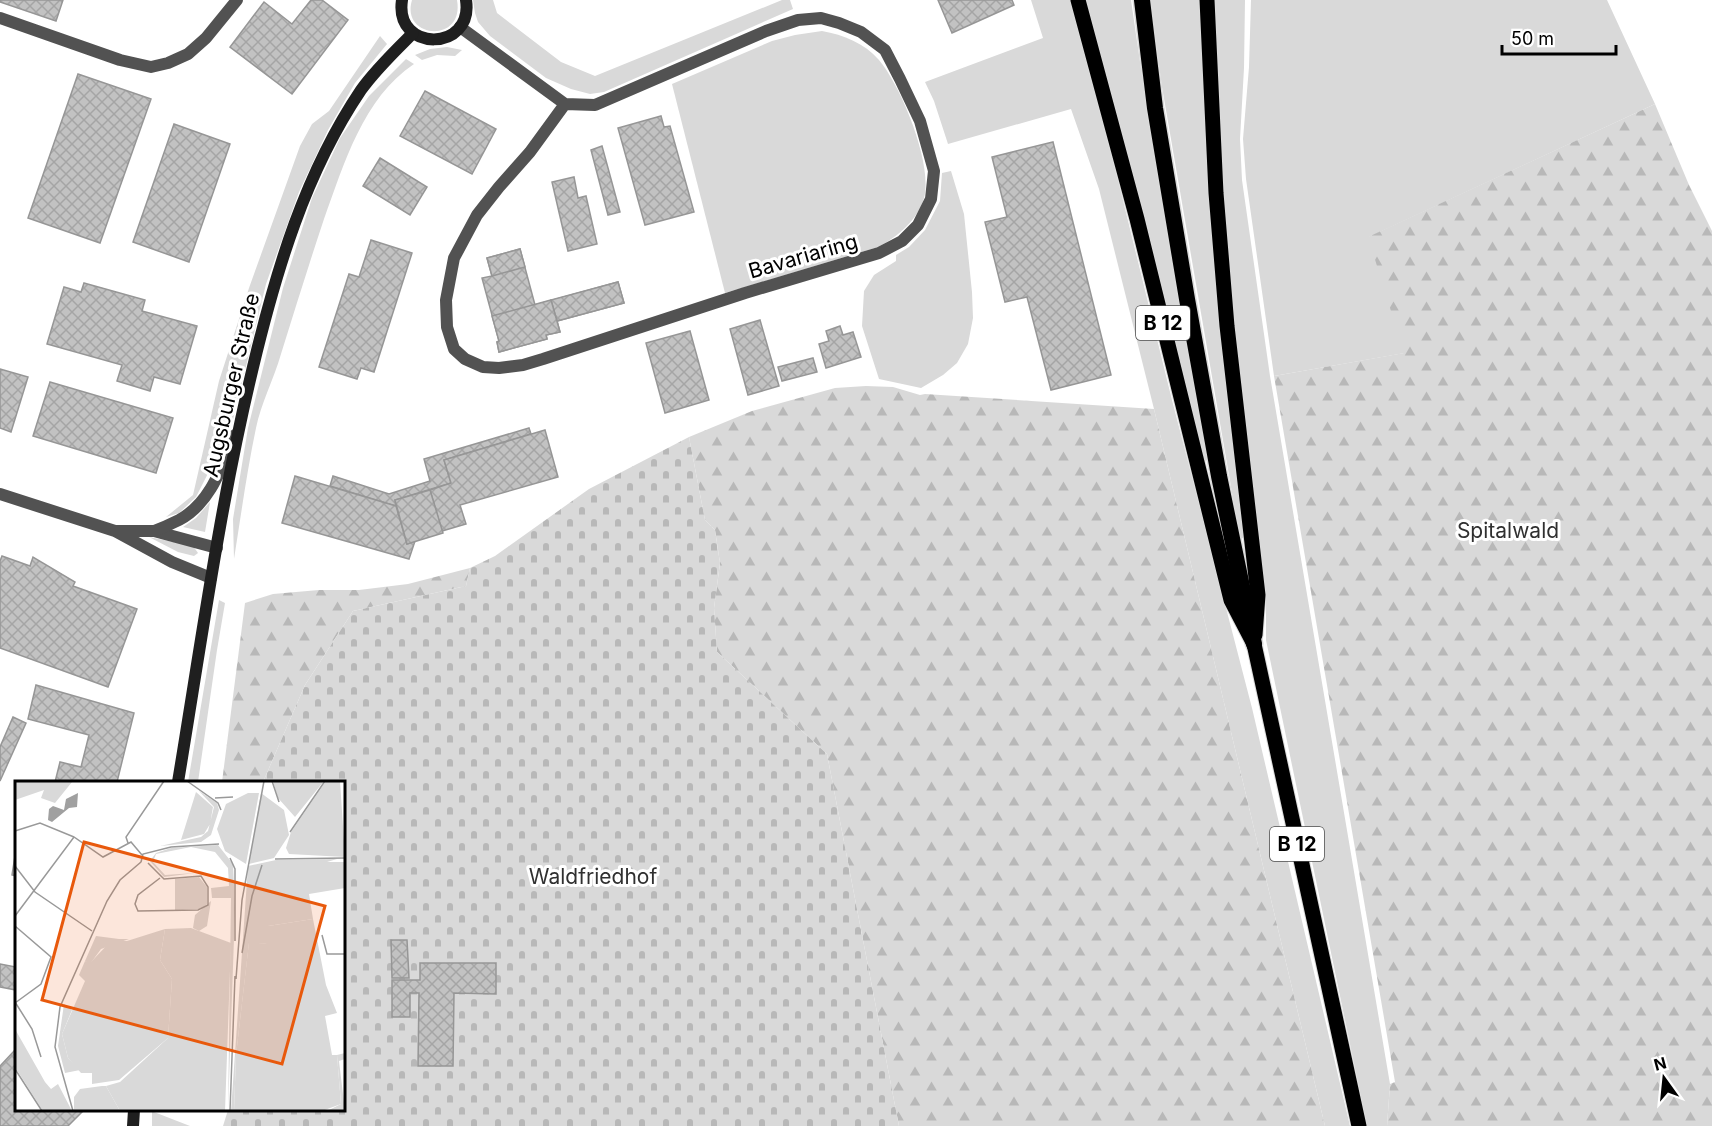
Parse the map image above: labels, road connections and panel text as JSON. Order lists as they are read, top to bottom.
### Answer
{
  "streets": {
    "highway": ["B 12"],
    "main road": ["Augsburger Straße"],
    "street": ["Bavariaring"]
  },
  "parks": ["Spitalwald", "Waldfriedhof"],
  "scale_bar": "50 m",
  "north": "top"
}
